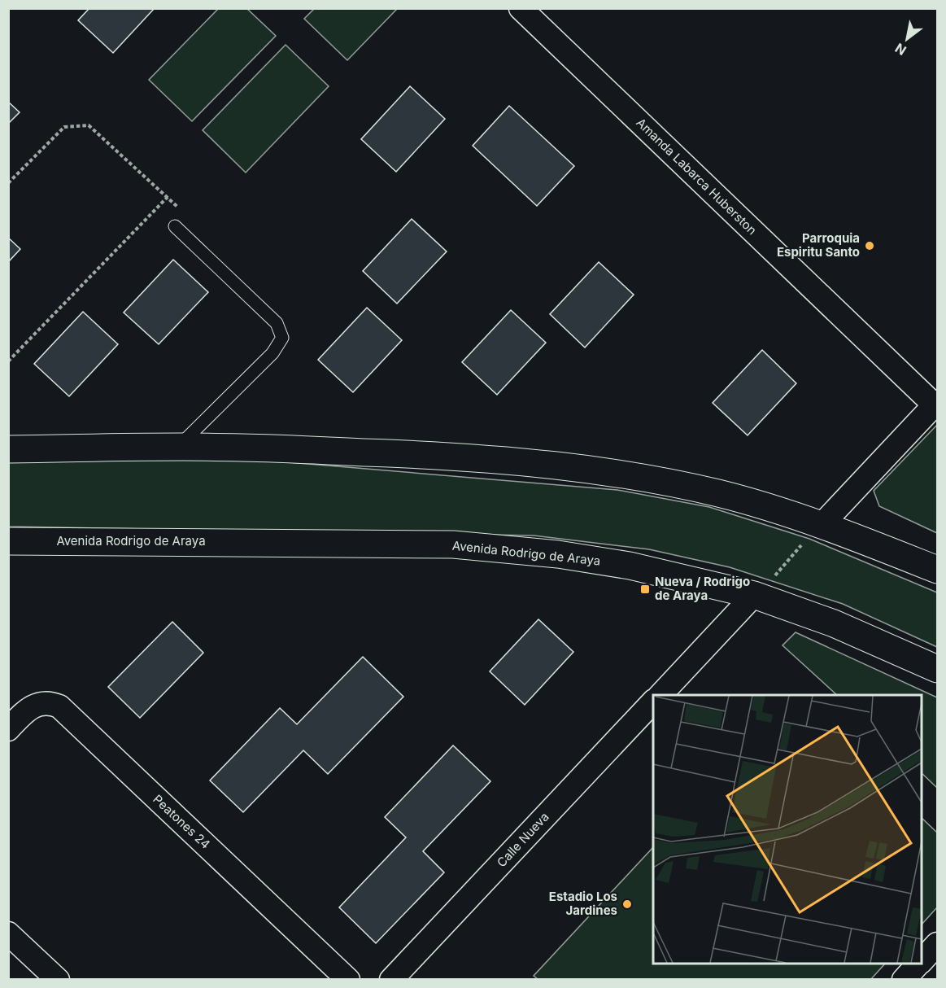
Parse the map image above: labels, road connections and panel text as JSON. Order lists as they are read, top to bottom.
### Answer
{
  "streets": {
    "main road": ["Avenida Rodrigo de Araya"],
    "street": ["Amanda Labarca Huberston", "Peatones 24", "Calle Nueva"]
  },
  "places": {
    "other": ["Parroquia Espiritu Santo", "Estadio Los Jardines"],
    "transit": ["Nueva / Rodrigo de Araya"]
  },
  "north": "bottom left"
}
